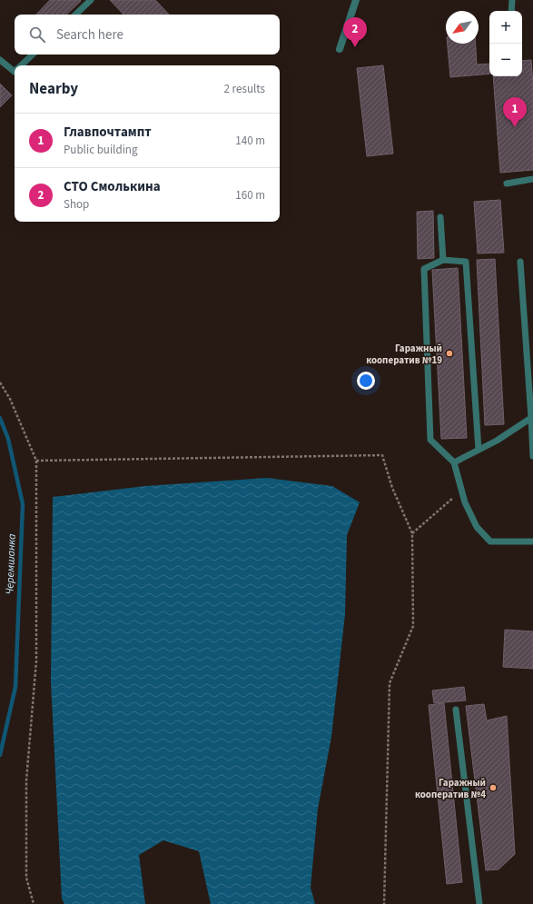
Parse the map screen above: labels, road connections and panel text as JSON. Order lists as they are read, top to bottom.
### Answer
{
  "water": ["Черемшанка"],
  "places": ["Гаражный кооператив №19", "Гаражный кооператив №4"],
  "north": "bottom left",
  "page": {
    "map_buttons": ["+", "−"],
    "search": "Search here",
    "pins": ["2", "1"],
    "heading": ["Nearby", "2 results"],
    "list": [
      {
        "mark": "1",
        "name": "Главпочтампт",
        "note": "Public building",
        "value": "140 m"
      },
      {
        "mark": "2",
        "name": "СТО Смолькина",
        "note": "Shop",
        "value": "160 m"
      }
    ]
  }
}
